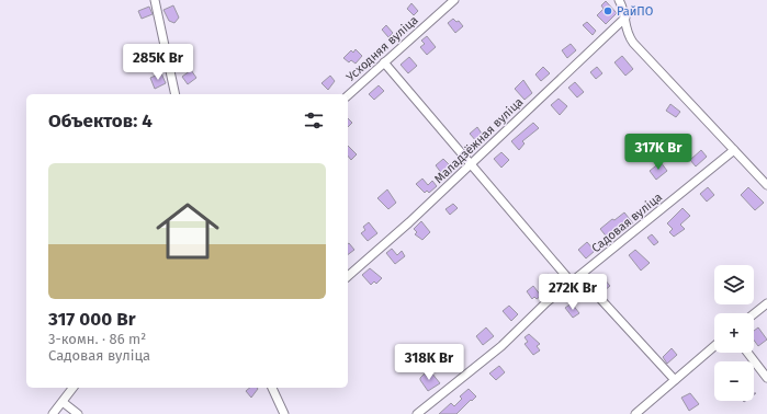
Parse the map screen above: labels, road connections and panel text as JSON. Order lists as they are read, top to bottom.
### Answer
{
  "streets": {
    "street": ["Усходняя вуліца", "Маладзёжная вуліца", "Садовая вуліца"]
  },
  "places": ["РайПО"],
  "page": {
    "price": [
      "285K Br",
      "317K Br",
      "272K Br",
      "318K Br"
    ],
    "heading": "Объектов: 4",
    "list": [
      {
        "name": "317 000 Br",
        "note": "3-комн. · 86 m² · Садовая вуліца"
      }
    ],
    "map_buttons": ["+", "−"]
  }
}
